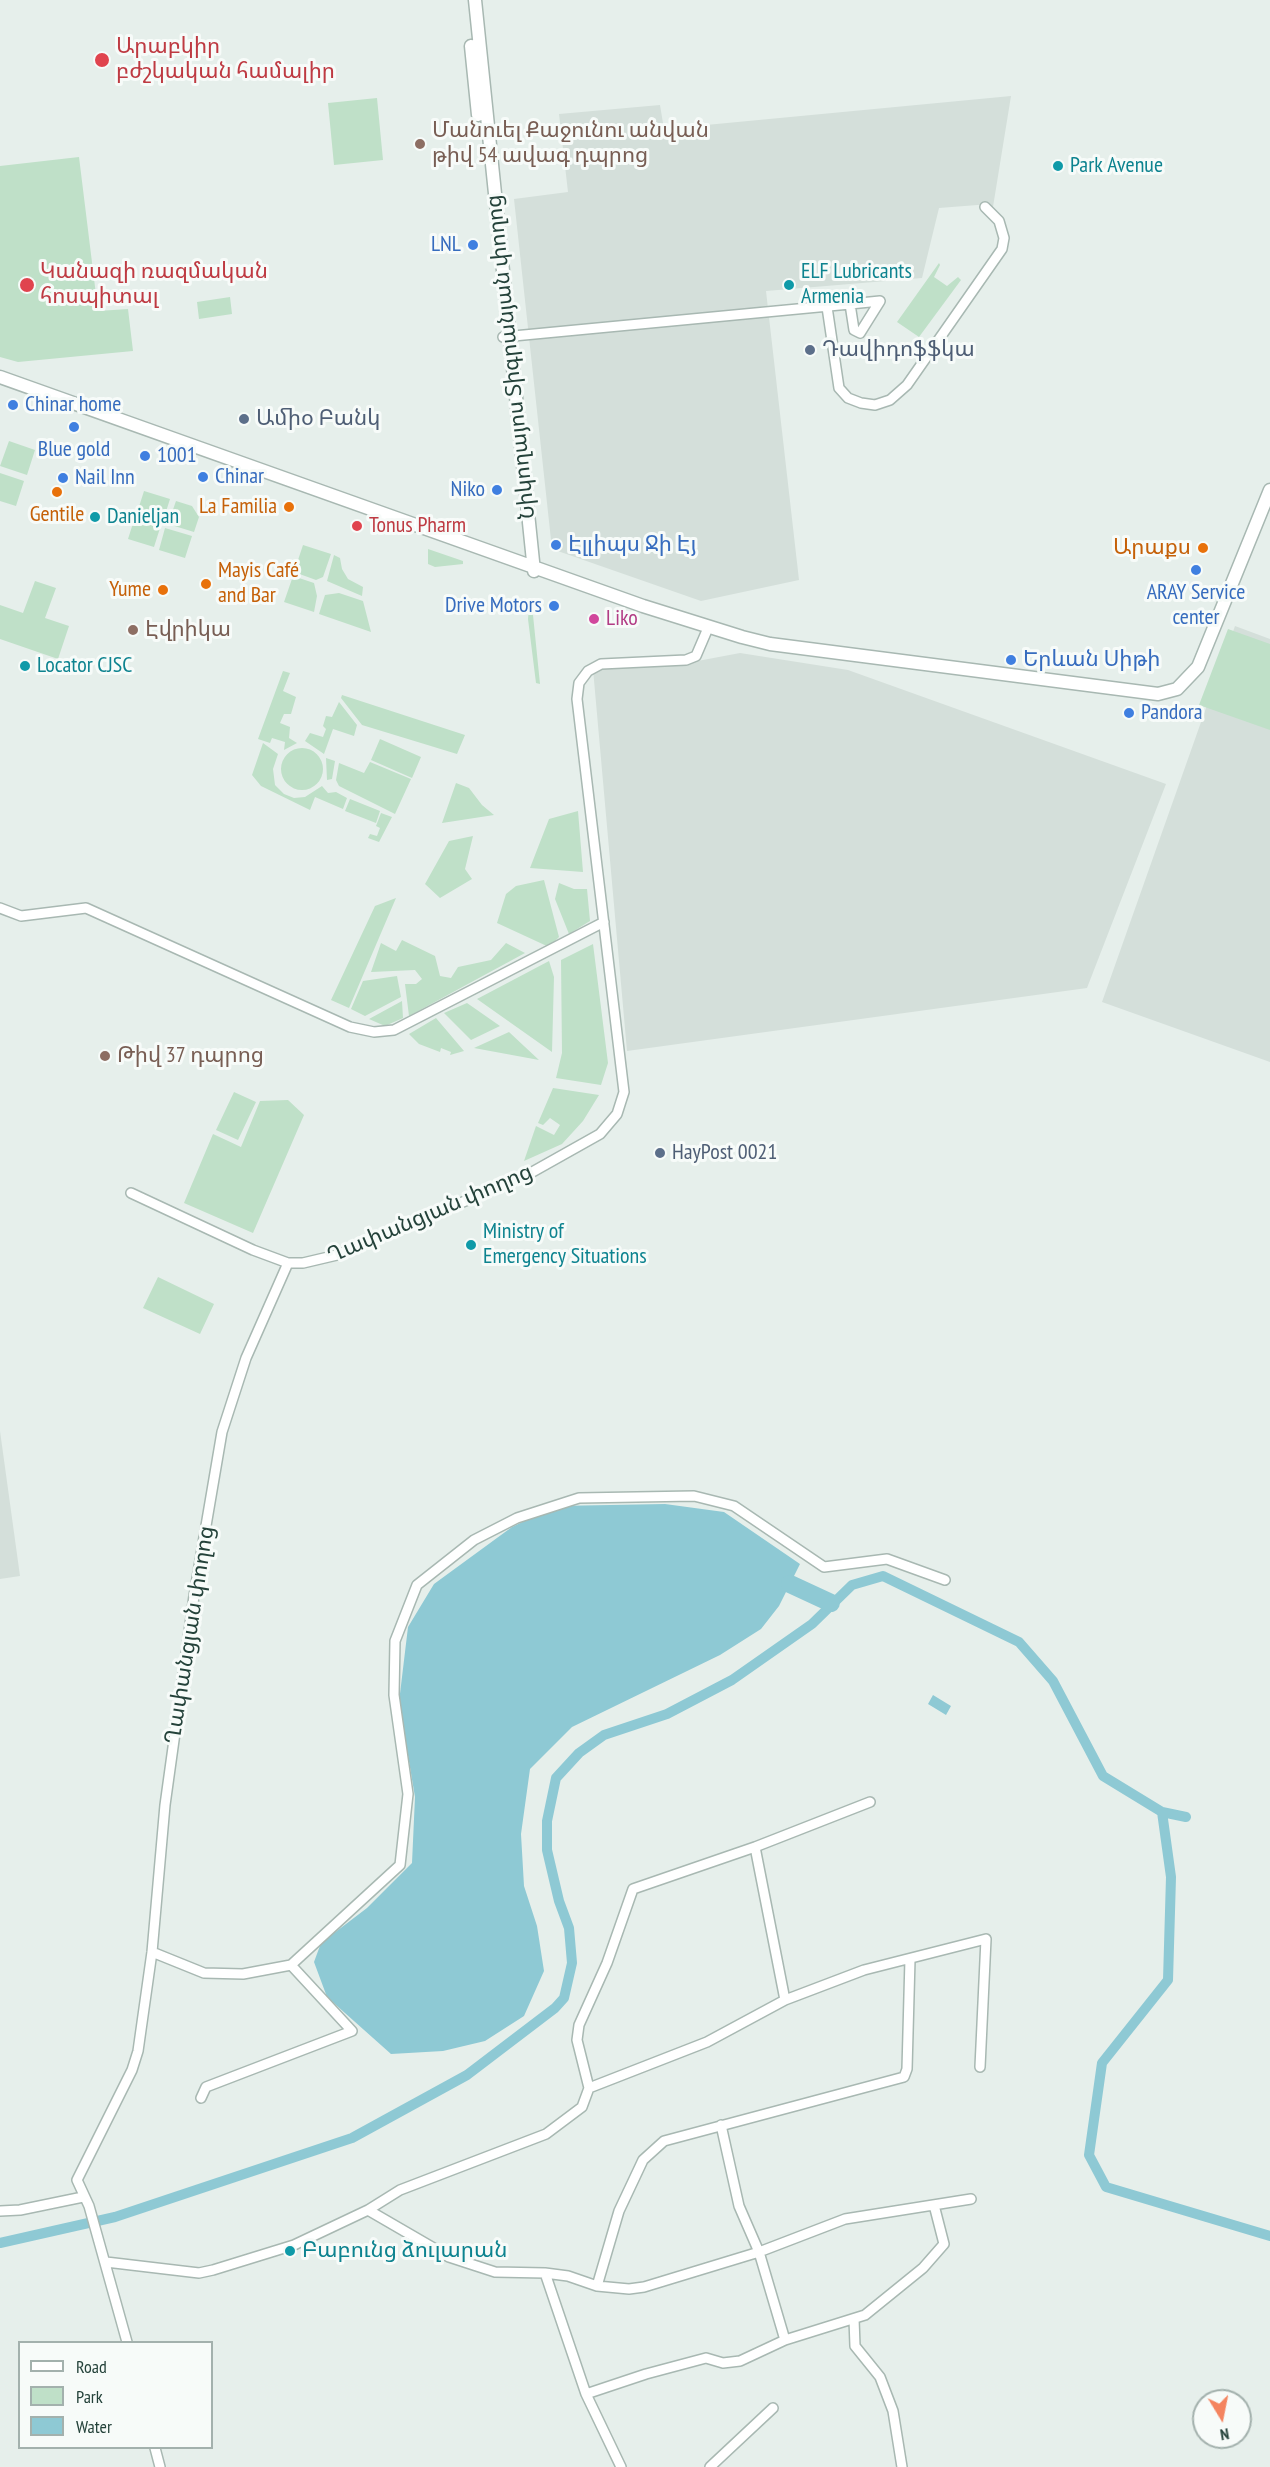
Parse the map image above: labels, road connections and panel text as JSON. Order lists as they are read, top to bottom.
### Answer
{
  "streets": {
    "street": ["Նիկողայոս Տիգրանյան փողոց", "Ղափանցյան փողոց"]
  },
  "places": [
    "Արաբկիր բժշկական համալիր",
    "Մանուել Քաջունու անվան թիվ 54 ավագ դպրոց",
    "Park Avenue",
    "LNL",
    "Կանազի ռազմական հոսպիտալ",
    "ELF Lubricants Armenia",
    "Դավիդոֆֆկա",
    "Chinar home",
    "Ամիօ Բանկ",
    "Blue gold",
    "1001",
    "Chinar",
    "Nail Inn",
    "Niko",
    "Gentile",
    "La Familia",
    "Danieljan",
    "Tonus Pharm",
    "Էլլիպս Ջի Էյ",
    "Արաքս",
    "ARAY Service center",
    "Mayis Café and Bar",
    "Yume",
    "Drive Motors",
    "Liko",
    "Էվրիկա",
    "Երևան Սիթի",
    "Locator CJSC",
    "Pandora",
    "Թիվ 37 դպրոց",
    "HayPost 0021",
    "Ministry of Emergency Situations",
    "Բաբունց ձուլարան"
  ],
  "legend": ["Road", "Park", "Water"],
  "north": "bottom"
}
